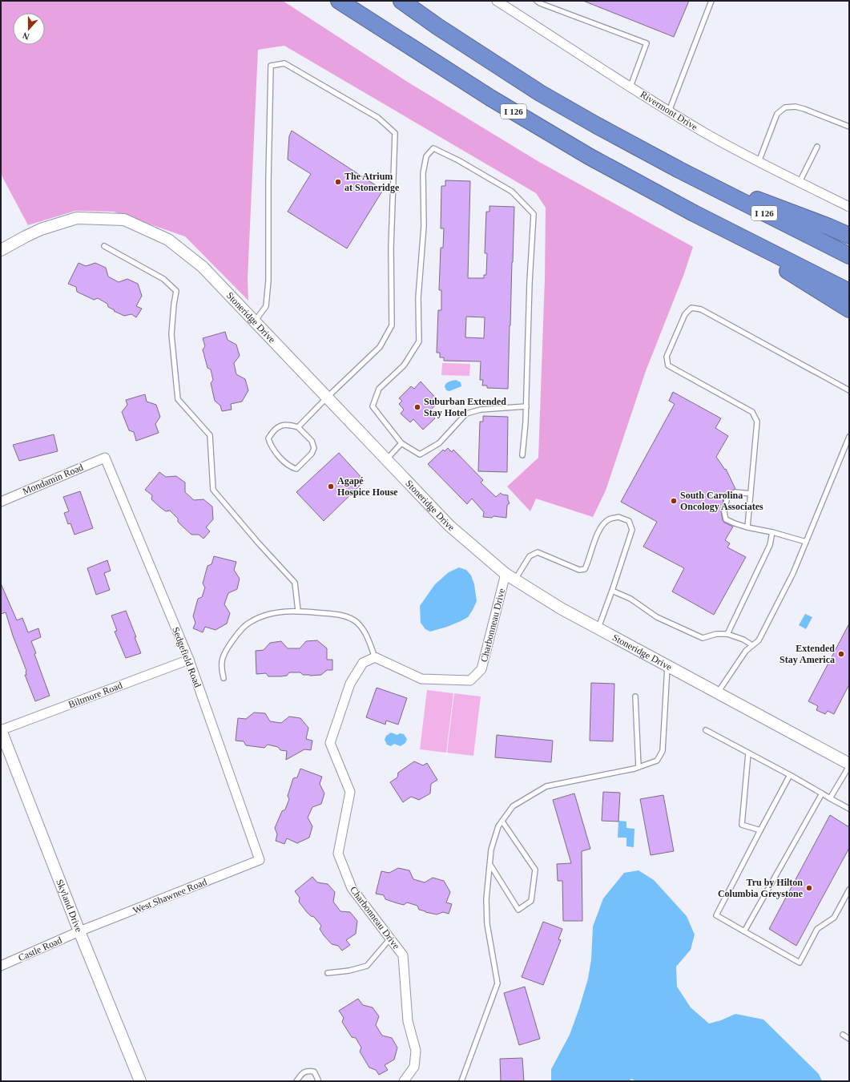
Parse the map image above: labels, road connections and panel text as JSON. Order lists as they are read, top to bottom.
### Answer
{
  "streets": {
    "highway": ["I 126"],
    "street": [
      "Rivermont Drive",
      "Stoneridge Drive",
      "Mondamin Road",
      "Charbonneau Drive",
      "Sedgefield Road",
      "Biltmore Road",
      "West Shawnee Road",
      "Skyland Drive",
      "Castle Road"
    ]
  },
  "crossings": [
    ["Stoneridge Drive", "Charbonneau Drive"],
    ["Mondamin Road", "Sedgefield Road"],
    ["Sedgefield Road", "Biltmore Road"],
    ["Sedgefield Road", "West Shawnee Road"],
    ["Biltmore Road", "Skyland Drive"],
    ["West Shawnee Road", "Skyland Drive"],
    ["West Shawnee Road", "Castle Road"],
    ["Skyland Drive", "Castle Road"]
  ],
  "places": [
    "The Atrium at Stoneridge",
    "Suburban Extended Stay Hotel",
    "Agapé Hospice House",
    "South Carolina Oncology Associates",
    "Extended Stay America",
    "Tru by Hilton Columbia Greystone"
  ],
  "north": "bottom"
}
